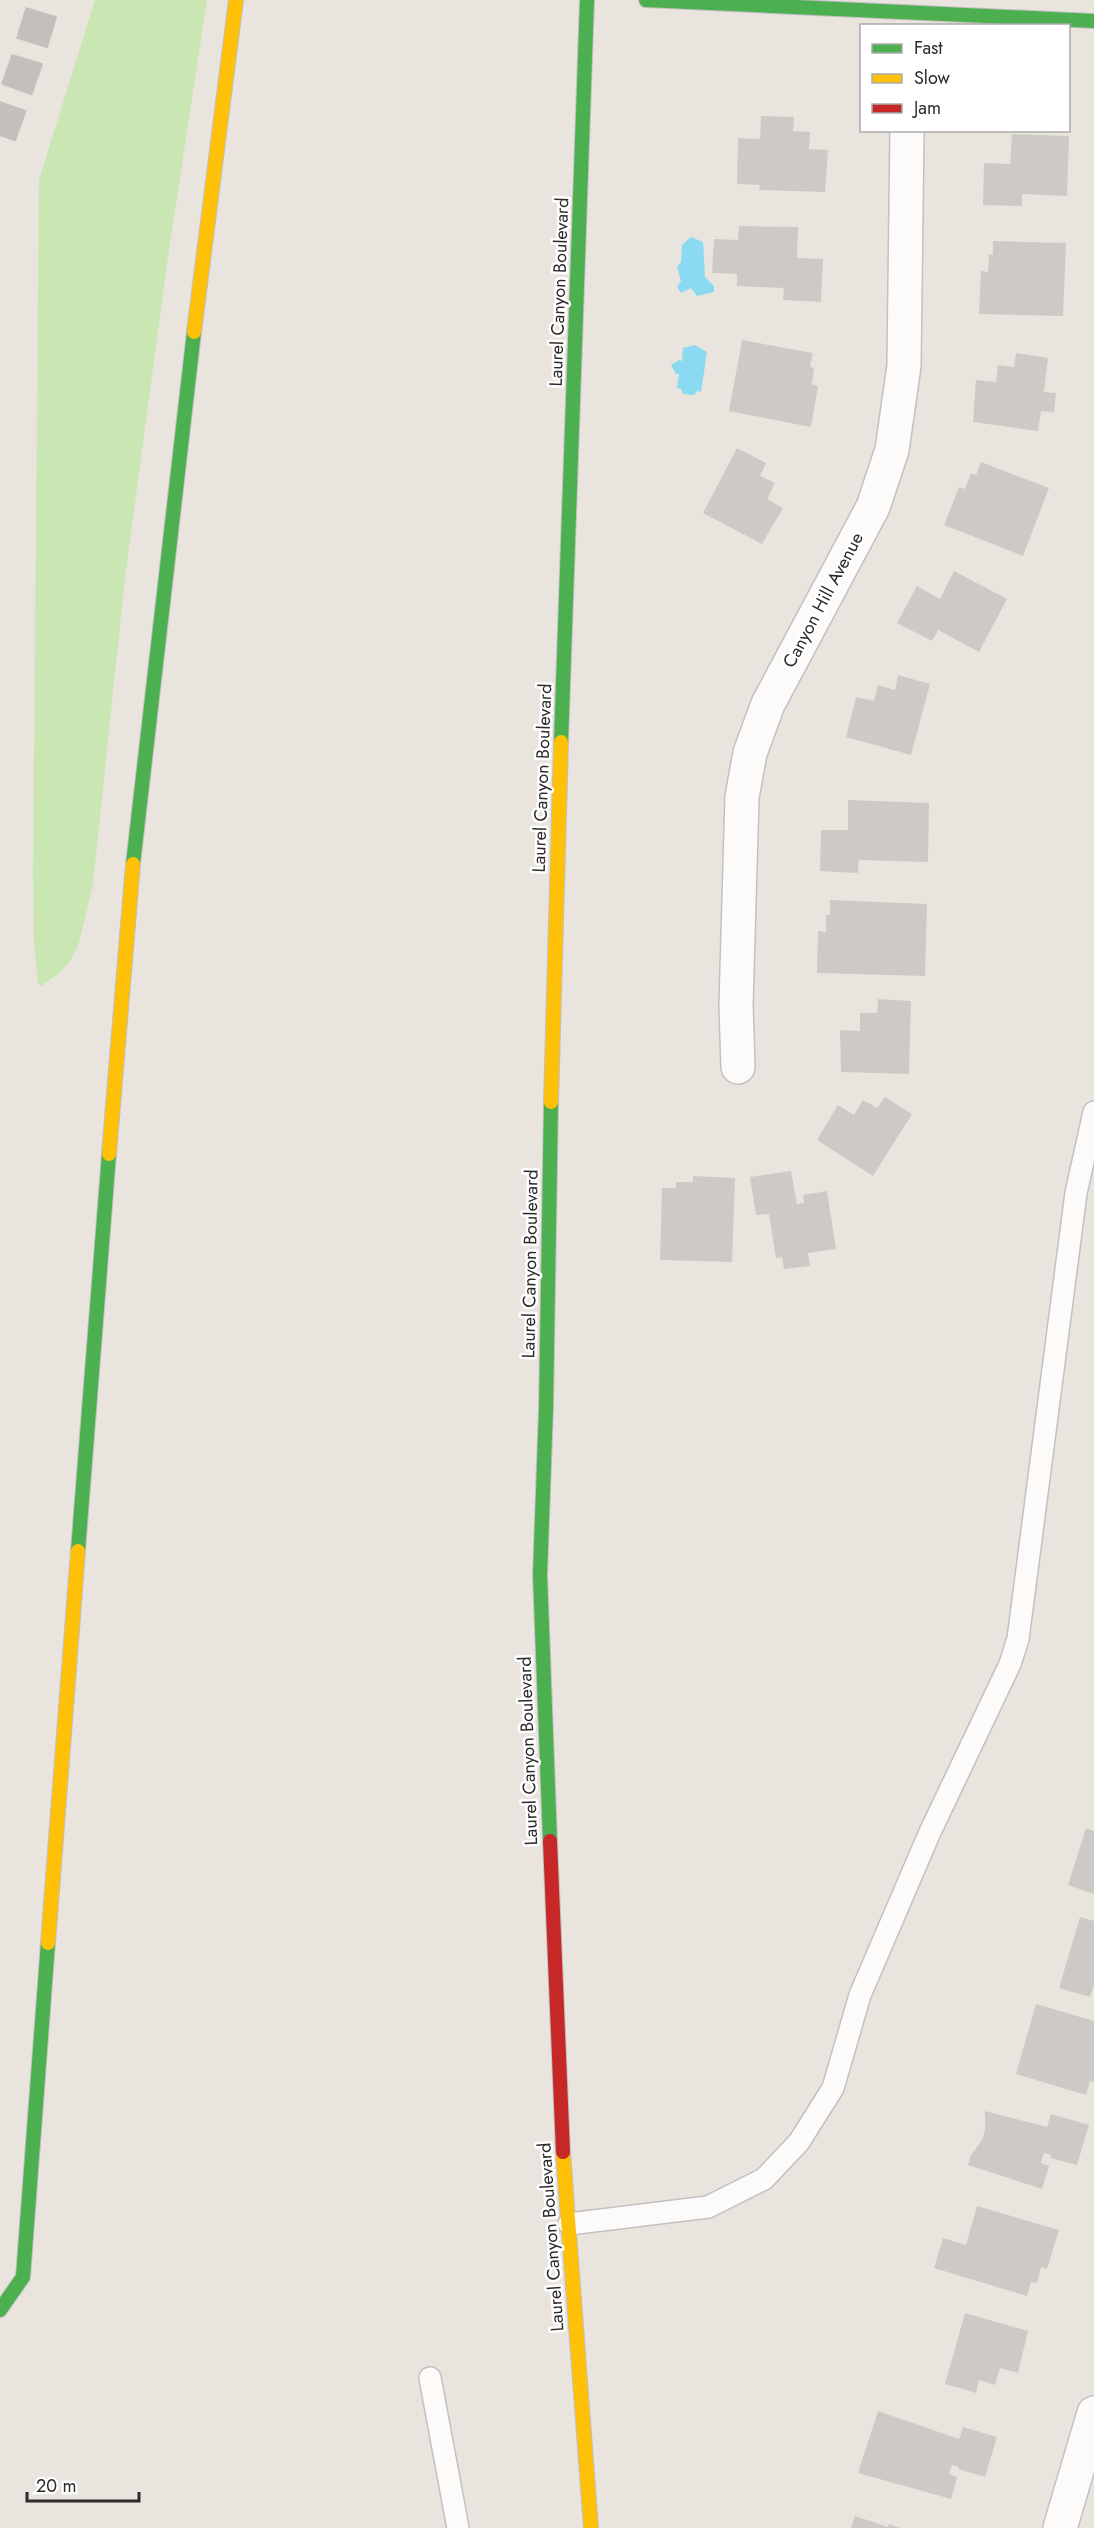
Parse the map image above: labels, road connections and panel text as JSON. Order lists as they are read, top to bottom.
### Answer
{
  "streets": {
    "main road": ["Laurel Canyon Boulevard"],
    "street": ["Canyon Hill Avenue"]
  },
  "legend": ["Fast", "Slow", "Jam"],
  "scale_bar": "20 m"
}
